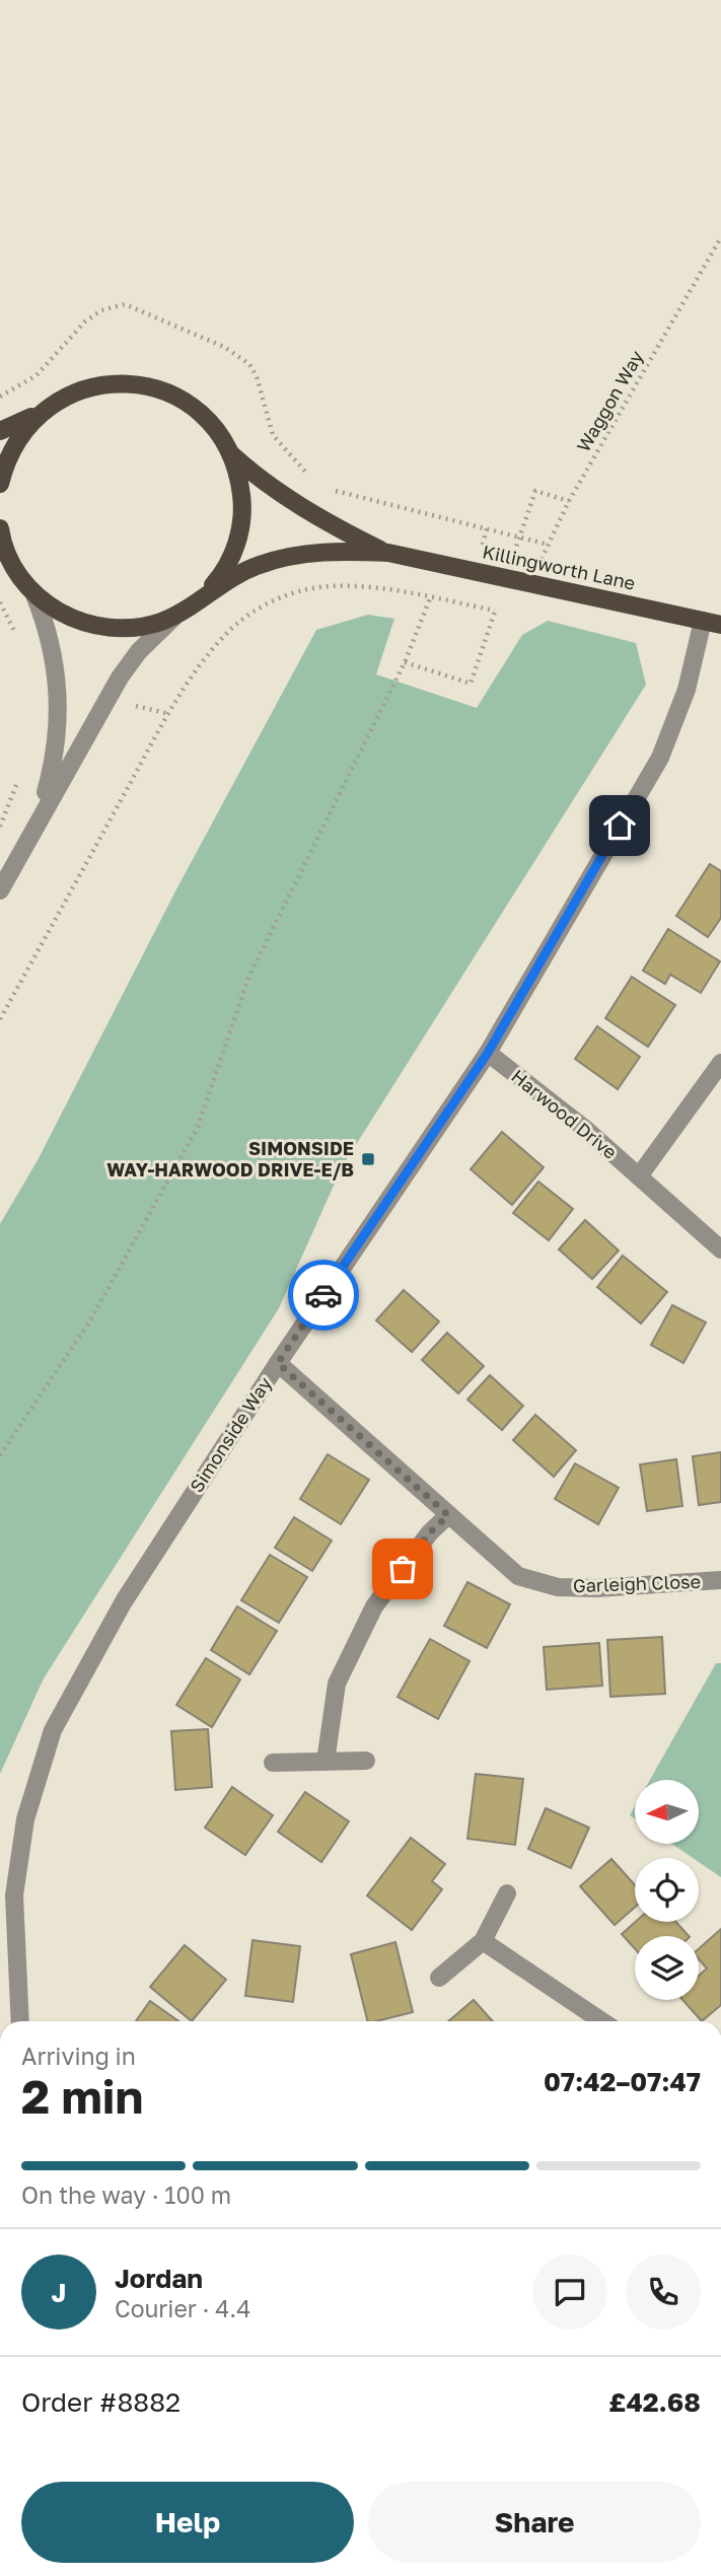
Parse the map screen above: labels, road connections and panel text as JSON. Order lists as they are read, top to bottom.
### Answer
{
  "streets": {
    "main road": ["Killingworth Lane"],
    "street": ["Harwood Drive", "Simonside Way", "Garleigh Close"],
    "path": ["Waggon Way"]
  },
  "crossings": [
    ["Waggon Way", "Killingworth Lane"],
    ["Killingworth Lane", "Simonside Way"],
    ["Harwood Drive", "Simonside Way"],
    ["Simonside Way", "Garleigh Close"]
  ],
  "places": {
    "transit": ["SIMONSIDE WAY-HARWOOD DRIVE-E/B"]
  },
  "north": "left",
  "page": {
    "heading": ["2 min", "Arriving in", "07:42–07:47"],
    "panel": [
      "Jordan",
      "Courier · 4.4",
      "Order #8882",
      "£42.68"
    ],
    "bar": "On the way · 100 m",
    "round": "J",
    "buttons": ["Help", "Share"]
  }
}
